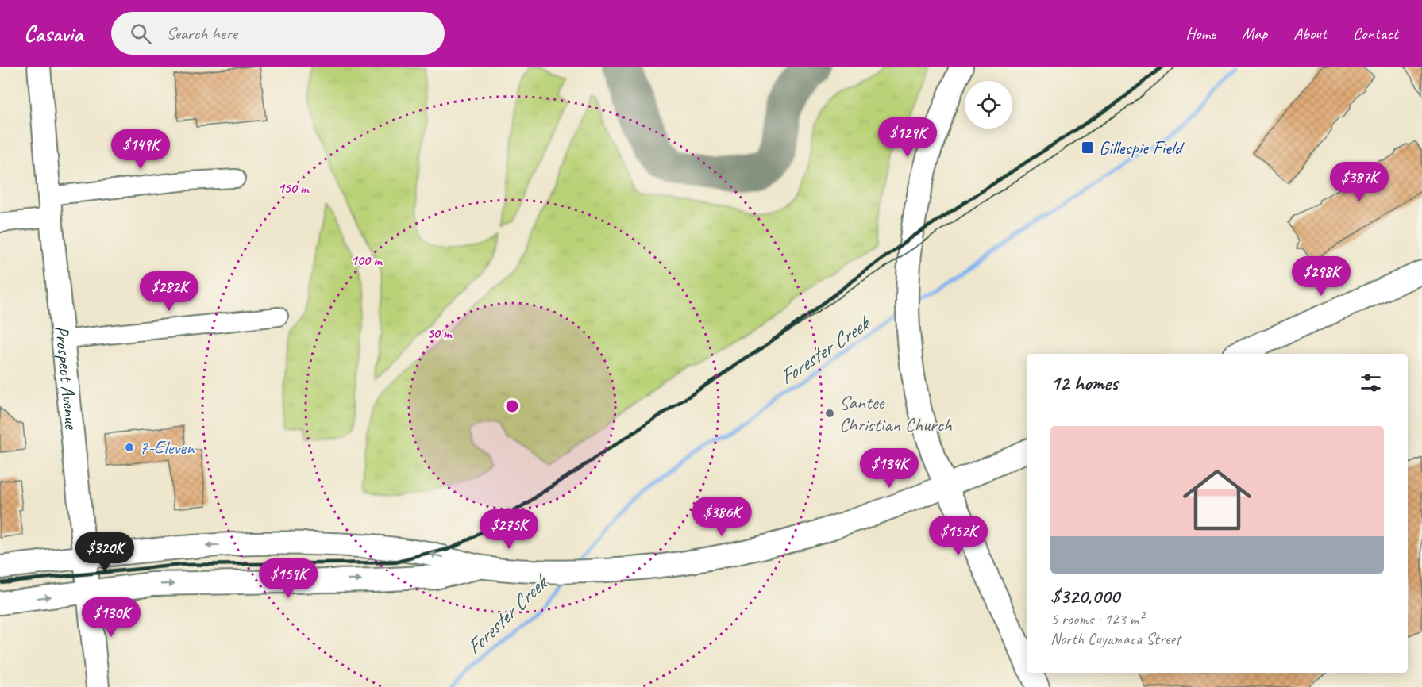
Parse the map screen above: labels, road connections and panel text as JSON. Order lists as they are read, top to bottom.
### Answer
{
  "streets": {
    "main road": ["Prospect Avenue"]
  },
  "water": ["Forester Creek"],
  "places": {
    "transit": ["Gillespie Field"],
    "other": ["Santee Christian Church", "7-Eleven"]
  },
  "page": {
    "header": "Casavia",
    "search": "Search here",
    "nav": [
      "Home",
      "Map",
      "About",
      "Contact"
    ],
    "price": [
      "$129K",
      "$149K",
      "$387K",
      "$298K",
      "$282K",
      "$134K",
      "$386K",
      "$275K",
      "$152K",
      "$320K",
      "$159K",
      "$130K"
    ],
    "heading": "12 homes",
    "list": [
      {
        "name": "$320,000",
        "note": "5 rooms · 123 m² · North Cuyamaca Street"
      }
    ]
  },
  "rings": ["150 m", "100 m", "50 m"]
}
